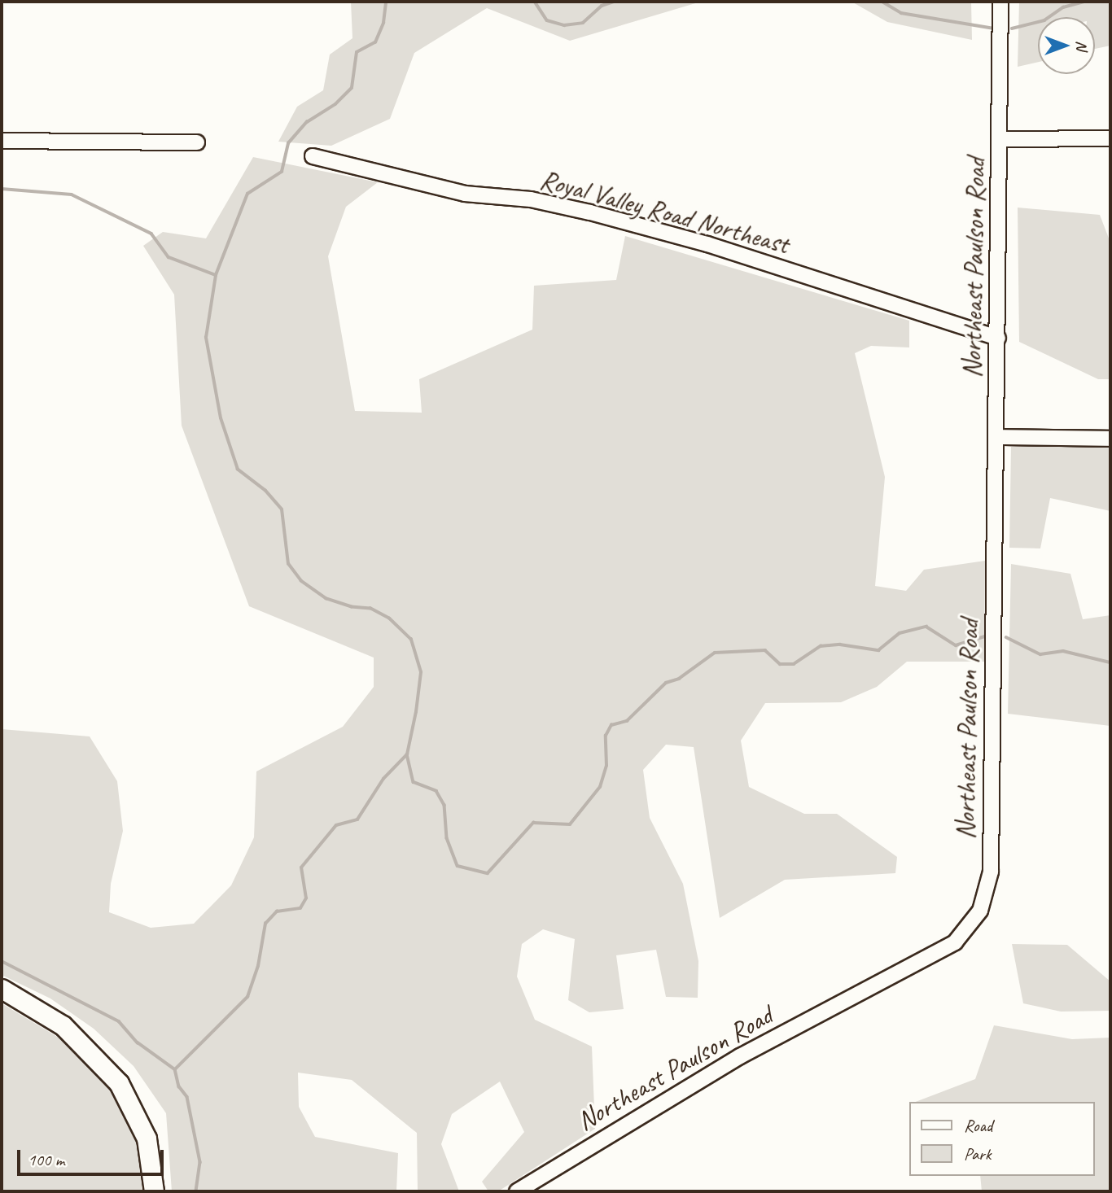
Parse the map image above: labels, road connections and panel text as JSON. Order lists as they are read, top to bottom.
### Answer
{
  "streets": {
    "street": ["Royal Valley Road Northeast", "Northeast Paulson Road"]
  },
  "crossings": [
    ["Royal Valley Road Northeast", "Northeast Paulson Road"]
  ],
  "legend": ["Road", "Park"],
  "scale_bar": "100 m",
  "north": "right"
}
